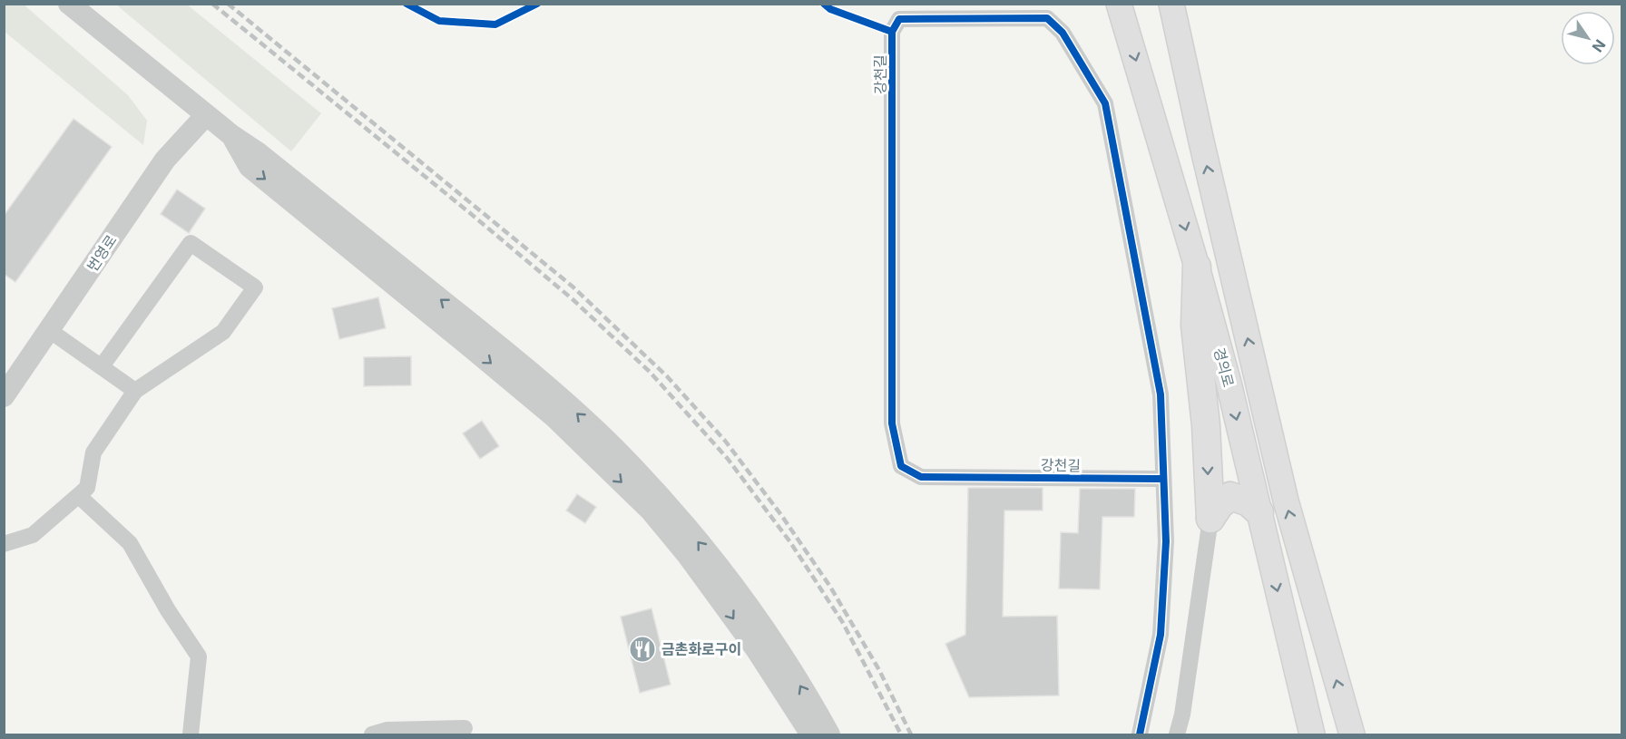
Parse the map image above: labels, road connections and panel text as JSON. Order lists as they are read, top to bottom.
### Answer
{
  "streets": {
    "main road": ["경의로"],
    "street": ["강천길", "번영로"]
  },
  "places": {
    "restaurant": ["금촌화로구이"]
  },
  "north": "bottom right"
}
